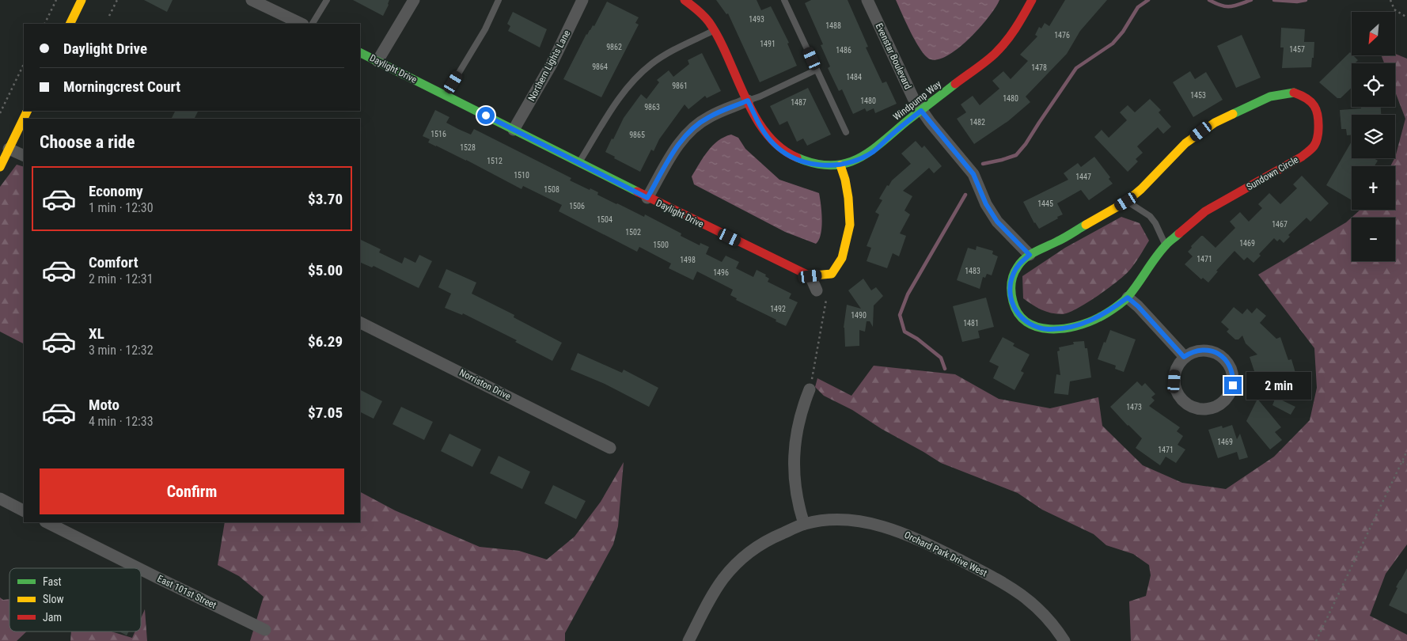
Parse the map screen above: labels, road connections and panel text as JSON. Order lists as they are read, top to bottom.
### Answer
{
  "streets": {
    "street": [
      "Evenstar Boulevard",
      "Northern Lights Lane",
      "Daylight Drive",
      "Windpump Way",
      "Sundown Circle",
      "Norriston Drive",
      "Orchard Park Drive West",
      "East 101st Street"
    ]
  },
  "crossings": [
    ["Evenstar Boulevard", "Windpump Way"],
    ["Northern Lights Lane", "Daylight Drive"]
  ],
  "house_numbers": [
    "1493",
    "1488",
    "1476",
    "1491",
    "9862",
    "1457",
    "1486",
    "9864",
    "1478",
    "1484",
    "9861",
    "1453",
    "1480",
    "1480",
    "1487",
    "9863",
    "1482",
    "1516",
    "9865",
    "1528",
    "1512",
    "1510",
    "1447",
    "1508",
    "1445",
    "1506",
    "1504",
    "1467",
    "1502",
    "1469",
    "1500",
    "1471",
    "1498",
    "1483",
    "1496",
    "1492",
    "1490",
    "1481",
    "1473",
    "1469",
    "1471"
  ],
  "legend": ["Fast", "Slow", "Jam"],
  "north": "bottom left",
  "page": {
    "map_buttons": ["+", "−"],
    "banner": ["Daylight Drive", "Morningcrest Court"],
    "heading": "Choose a ride",
    "list": [
      {
        "name": "Economy",
        "note": "1 min · 12:30",
        "value": "$3.70"
      },
      {
        "name": "Comfort",
        "note": "2 min · 12:31",
        "value": "$5.00"
      },
      {
        "name": "XL",
        "note": "3 min · 12:32",
        "value": "$6.29"
      },
      {
        "name": "Moto",
        "note": "4 min · 12:33",
        "value": "$7.05"
      }
    ],
    "bubble": "2 min",
    "buttons": "Confirm"
  }
}
